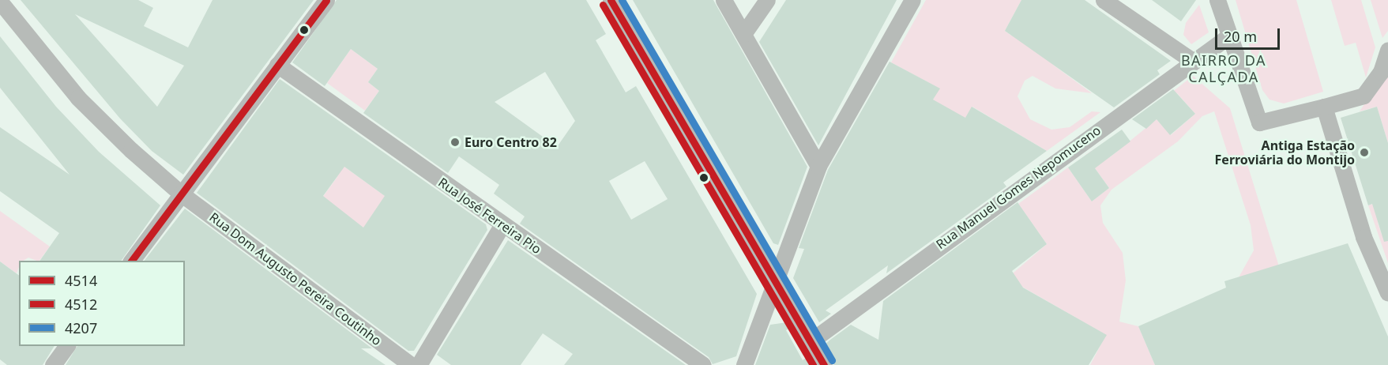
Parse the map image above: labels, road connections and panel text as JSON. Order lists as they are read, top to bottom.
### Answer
{
  "streets": {
    "street": ["Rua Manuel Gomes Nepomuceno", "Rua José Ferreira Pio", "Rua Dom Augusto Pereira Coutinho"]
  },
  "districts": ["BAIRRO DA CALÇADA"],
  "places": ["Euro Centro 82", "Antiga Estação Ferroviária do Montijo"],
  "lines": ["transit line 4514", "transit line 4207", "transit line 4512"],
  "legend": ["4514", "4512", "4207"],
  "scale_bar": "20 m"
}
